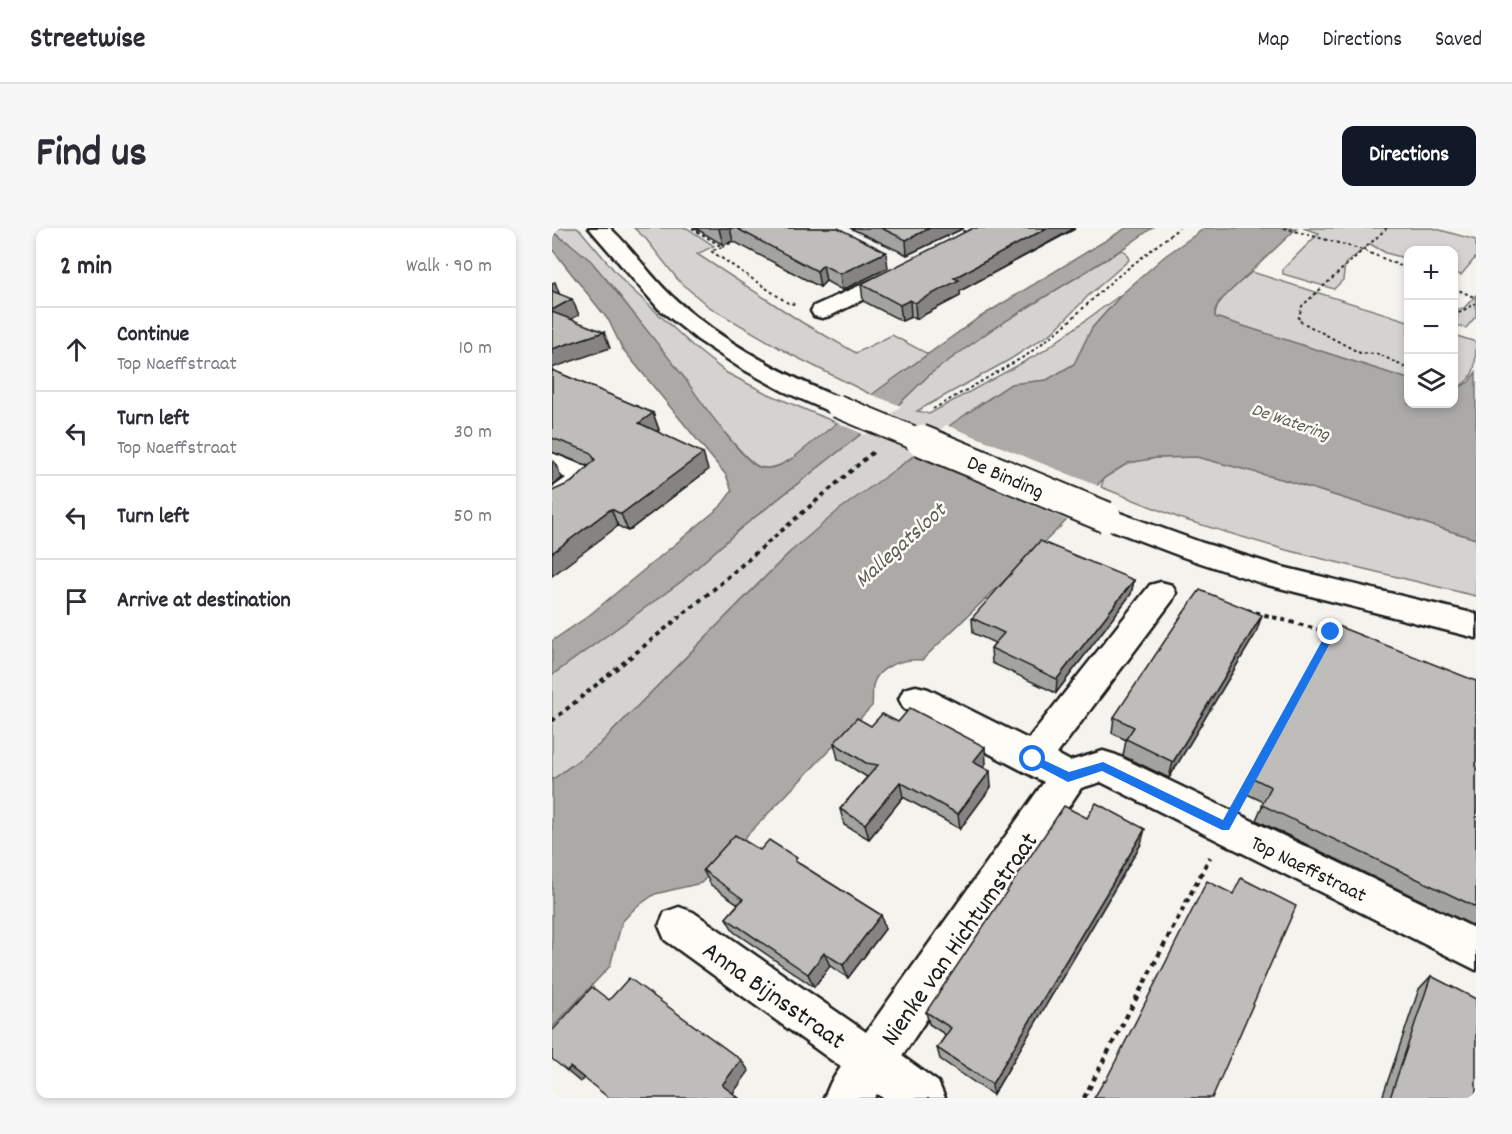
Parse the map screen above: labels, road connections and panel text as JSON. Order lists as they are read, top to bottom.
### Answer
{
  "streets": {
    "street": [
      "De Binding",
      "Top Naeffstraat",
      "Nienke van Hichtumstraat",
      "Anna Bijnsstraat"
    ]
  },
  "crossings": [
    ["Top Naeffstraat", "Nienke van Hichtumstraat"],
    ["Nienke van Hichtumstraat", "Anna Bijnsstraat"]
  ],
  "water": ["De Watering", "Mallegatsloot"],
  "page": {
    "header": "Streetwise",
    "nav": ["Map", "Directions", "Saved"],
    "title": "Find us",
    "buttons": "Directions",
    "heading": ["2 min", "Walk · 90 m"],
    "map_buttons": ["+", "−"],
    "list": [
      ["Continue", "Top Naeffstraat", "10 m"],
      ["Turn left", "Top Naeffstraat", "30 m"],
      ["Turn left", "50 m"],
      "Arrive at destination"
    ]
  }
}
